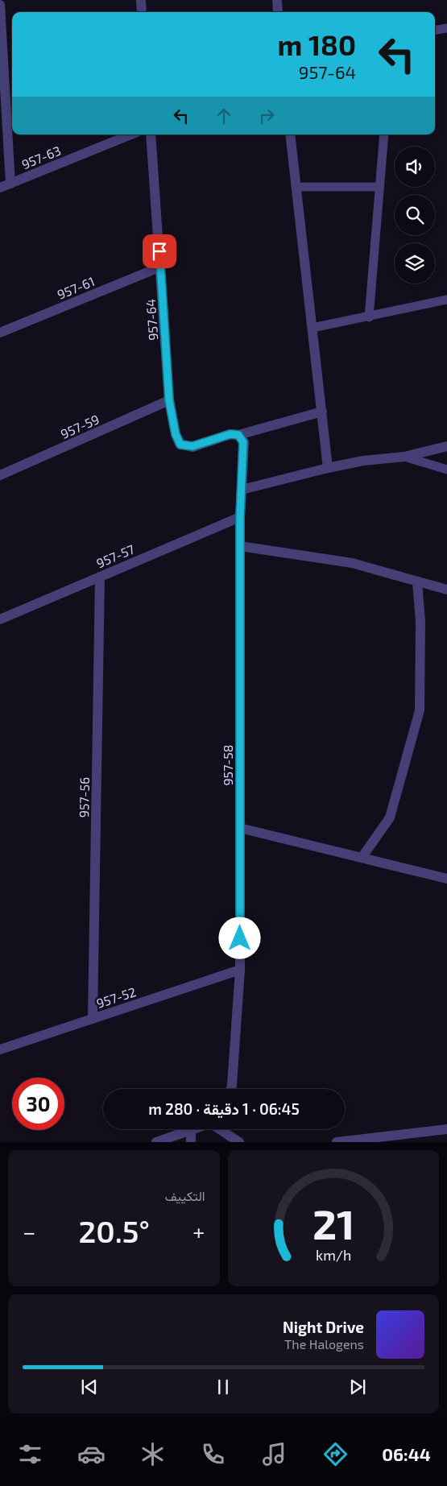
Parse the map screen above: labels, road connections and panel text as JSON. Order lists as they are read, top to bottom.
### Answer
{
  "streets": {
    "street": [
      "957-63",
      "957-61",
      "957-64",
      "957-59",
      "957-57",
      "957-58",
      "957-56",
      "957-52"
    ]
  },
  "crossings": [
    ["957-61", "957-64"],
    ["957-64", "957-59"],
    ["957-64", "957-58"],
    ["957-57", "957-58"],
    ["957-57", "957-56"],
    ["957-58", "957-52"],
    ["957-56", "957-52"]
  ],
  "page": {
    "turn": ["180 m", "957-64"],
    "limit": "30",
    "trip": "06:45 · 1 دقيقة · 280 m",
    "tile": "التكييف",
    "heat": ["−", "20.5°", "+"],
    "song": ["Night Drive", "The Halogens"],
    "tabs": "06:44",
    "gauge": ["21", "km/h"]
  }
}
